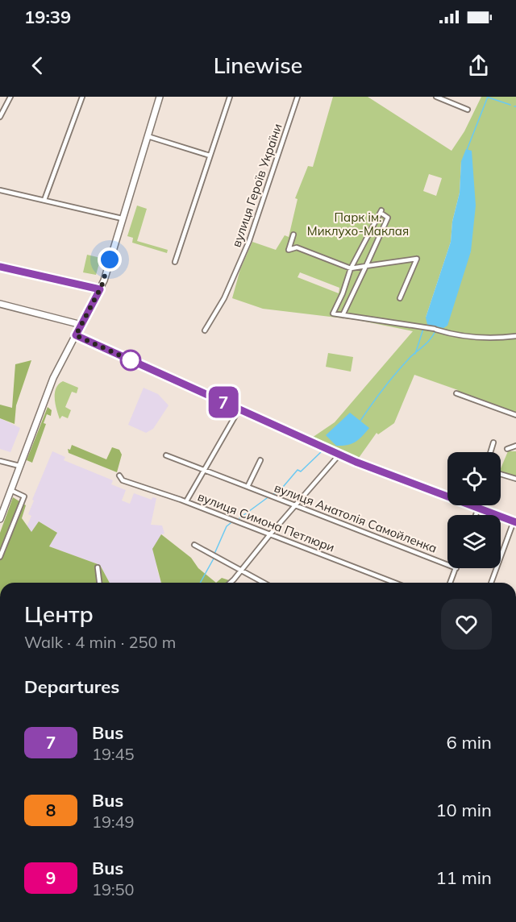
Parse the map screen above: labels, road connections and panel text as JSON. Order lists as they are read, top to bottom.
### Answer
{
  "streets": {
    "street": ["вулиця Героїв України", "вулиця Анатолія Самойленка", "вулиця Симона Петлюри"]
  },
  "parks": ["Парк ім. Миклухо-Маклая"],
  "lines": ["bus line 7"],
  "page": {
    "status": "19:39",
    "header": "Linewise",
    "on_map": "7",
    "heading": [
      ["Центр", "Walk · 4 min · 250 m"],
      "Departures"
    ],
    "list": [
      {
        "mark": "7",
        "name": "Bus",
        "note": "19:45",
        "value": "6 min"
      },
      {
        "mark": "8",
        "name": "Bus",
        "note": "19:49",
        "value": "10 min"
      },
      {
        "mark": "9",
        "name": "Bus",
        "note": "19:50",
        "value": "11 min"
      }
    ]
  }
}
